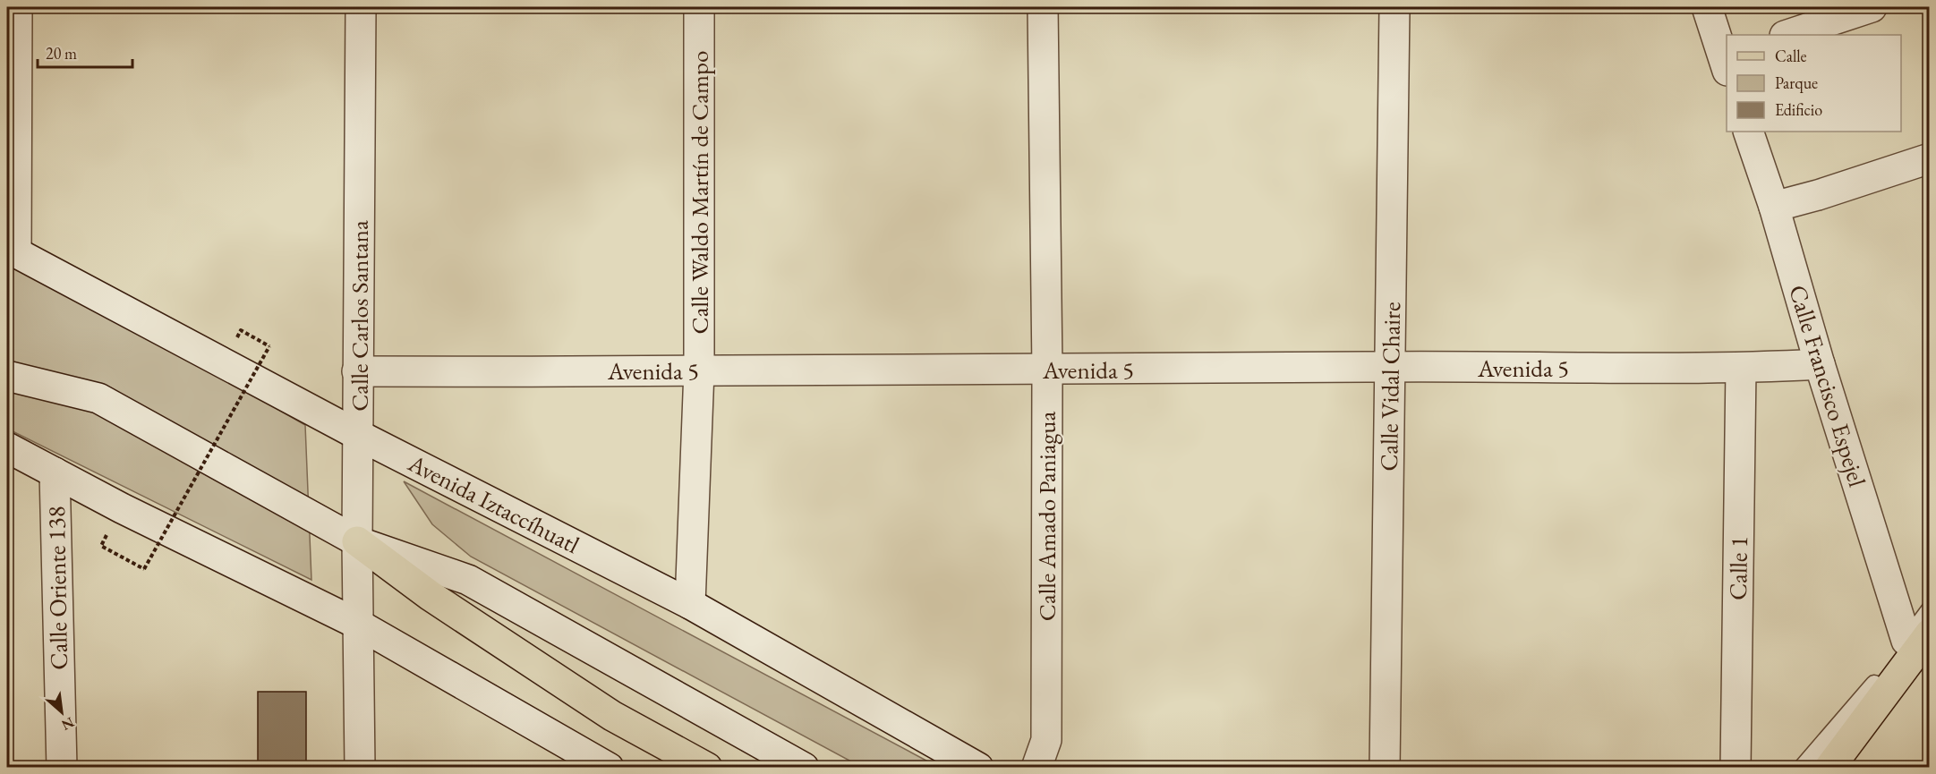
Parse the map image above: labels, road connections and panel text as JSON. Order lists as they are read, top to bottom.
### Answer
{
  "streets": {
    "street": [
      "Calle Waldo Martín de Campo",
      "Calle Carlos Santana",
      "Avenida 5",
      "Calle Francisco Espejel",
      "Calle Vidal Chaire",
      "Avenida Iztaccíhuatl",
      "Calle Amado Paniagua",
      "Calle 1",
      "Calle Oriente 138"
    ]
  },
  "crossings": [
    ["Calle Waldo Martín de Campo", "Avenida 5"],
    ["Calle Waldo Martín de Campo", "Avenida Iztaccíhuatl"],
    ["Calle Carlos Santana", "Avenida 5"],
    ["Calle Carlos Santana", "Avenida Iztaccíhuatl"],
    ["Avenida 5", "Calle Francisco Espejel"],
    ["Avenida 5", "Calle Vidal Chaire"],
    ["Avenida 5", "Calle Amado Paniagua"],
    ["Avenida 5", "Calle 1"]
  ],
  "legend": ["Calle", "Parque", "Edificio"],
  "scale_bar": "20 m",
  "north": "bottom right"
}
